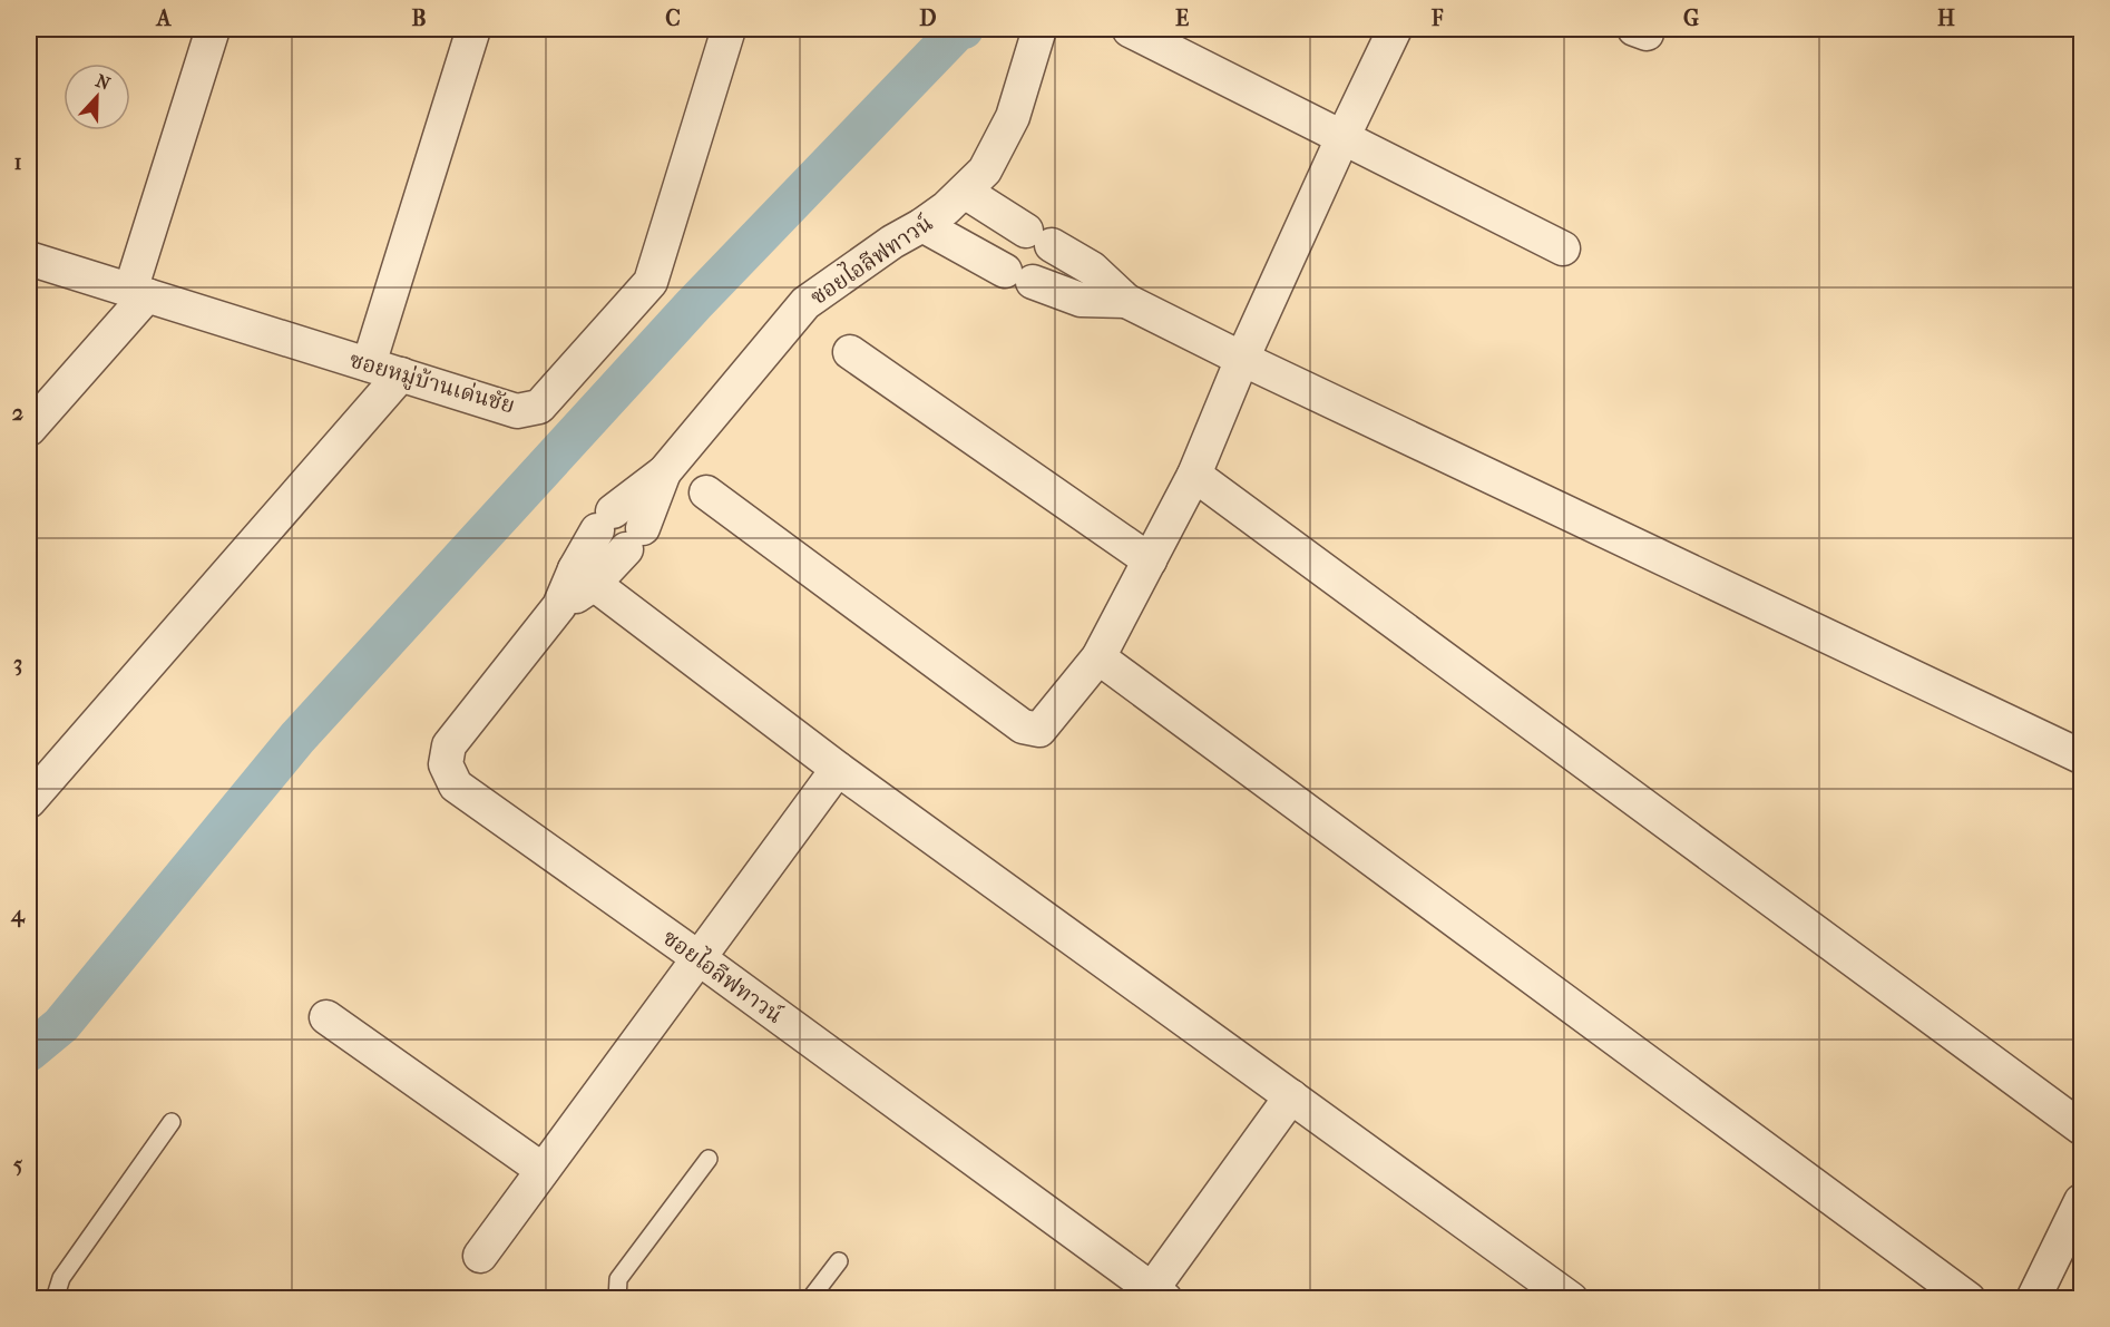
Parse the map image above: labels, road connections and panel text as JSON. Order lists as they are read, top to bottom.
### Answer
{
  "streets": {
    "street": ["ซอยไอลีฟทาวน์", "ซอยหมู่บ้านเด่นชัย"]
  },
  "north": "top",
  "grid": {
    "columns": [
      "A",
      "B",
      "C",
      "D",
      "E",
      "F",
      "G",
      "H"
    ],
    "rows": [
      "1",
      "2",
      "3",
      "4",
      "5"
    ]
  }
}
